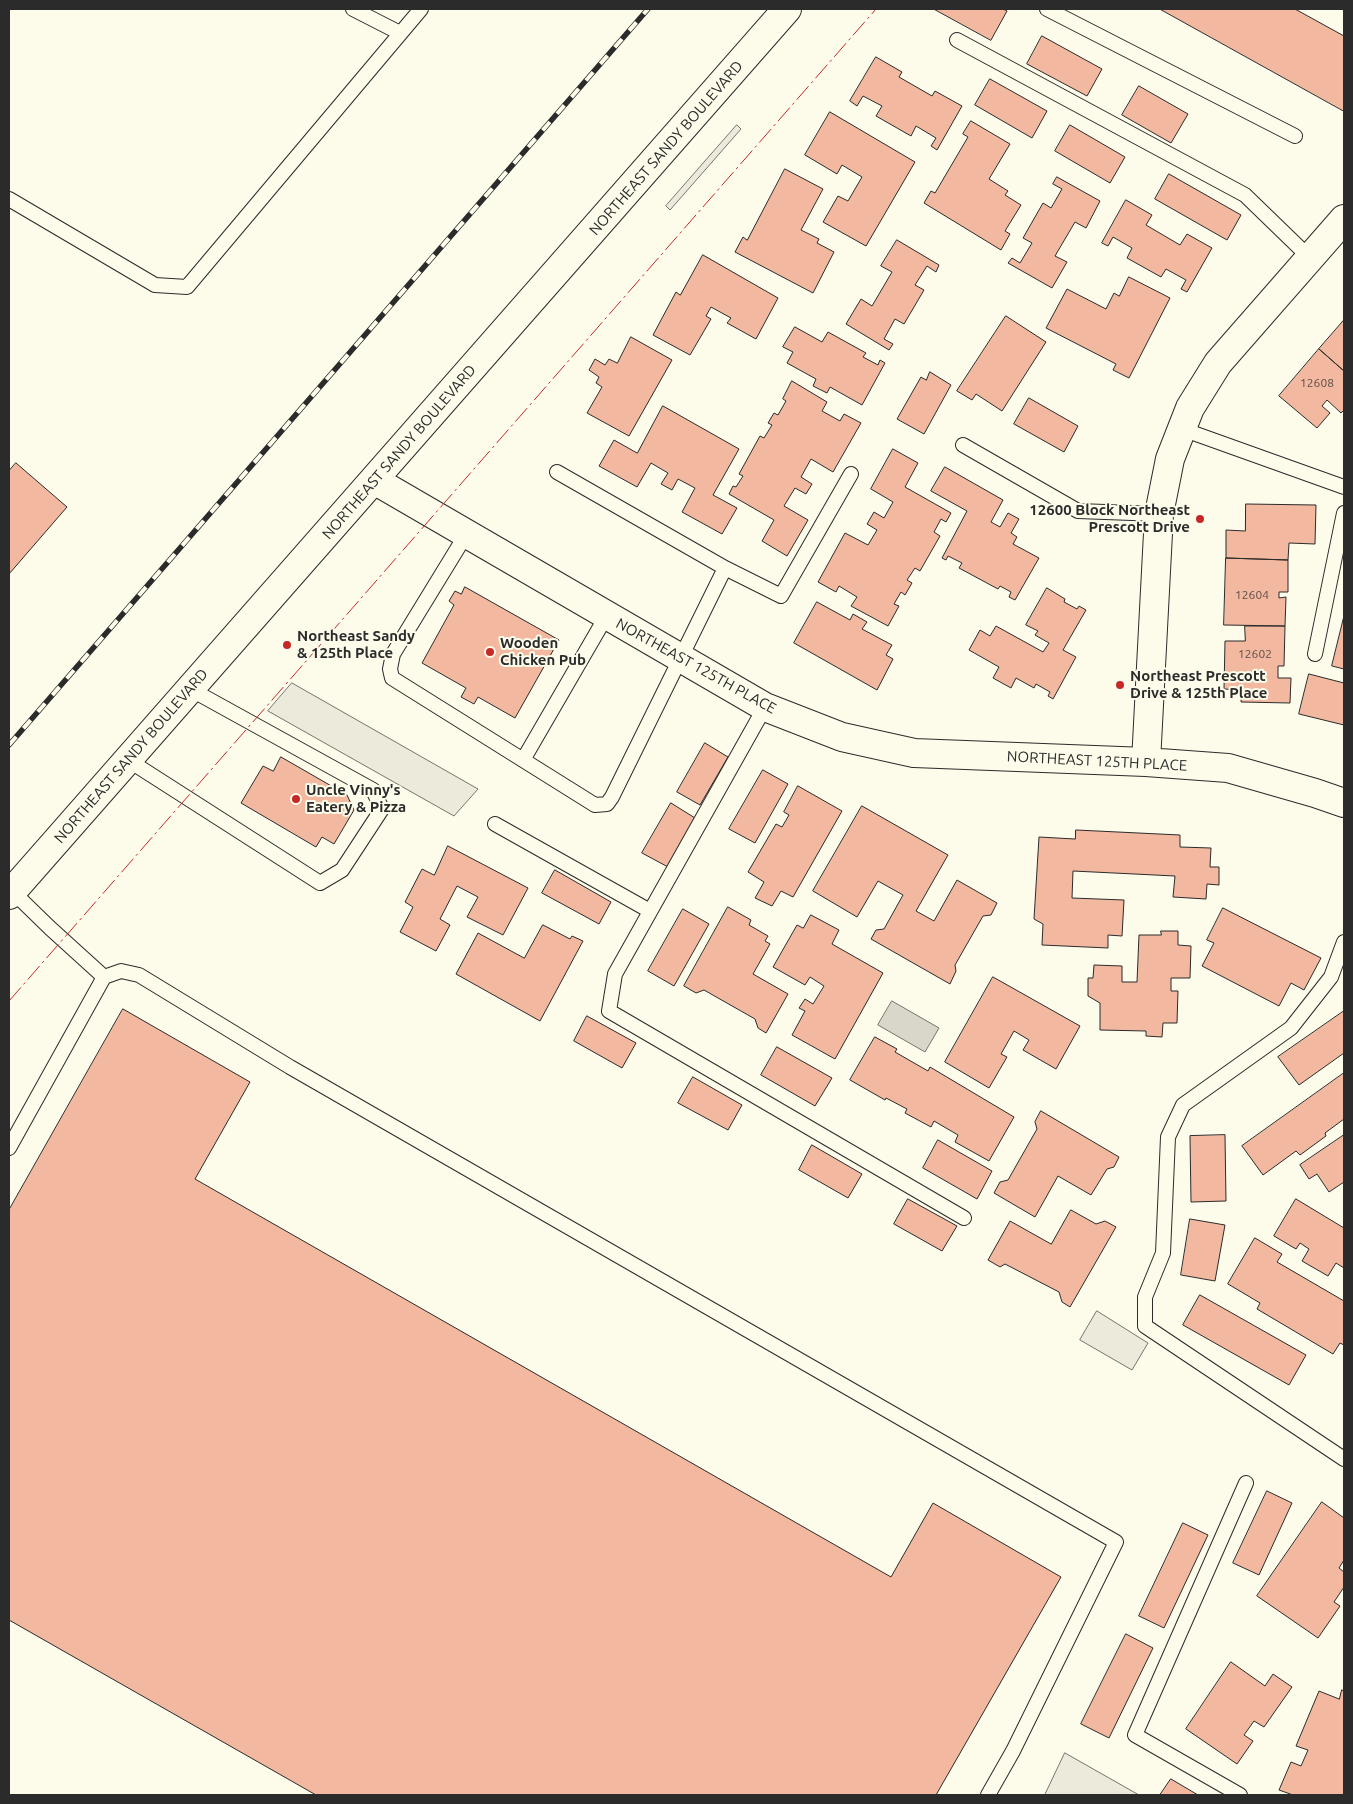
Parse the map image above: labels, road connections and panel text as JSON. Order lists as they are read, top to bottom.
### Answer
{
  "streets": {
    "street": ["NORTHEAST SANDY BOULEVARD", "NORTHEAST 125TH PLACE"]
  },
  "crossings": [
    ["NORTHEAST SANDY BOULEVARD", "NORTHEAST 125TH PLACE"]
  ],
  "places": [
    "12600 Block Northeast Prescott Drive",
    "Northeast Sandy & 125th Place",
    "Wooden Chicken Pub",
    "Northeast Prescott Drive & 125th Place",
    "Uncle Vinny's Eatery & Pizza"
  ],
  "house_numbers": ["12608", "12604", "12602"]
}
